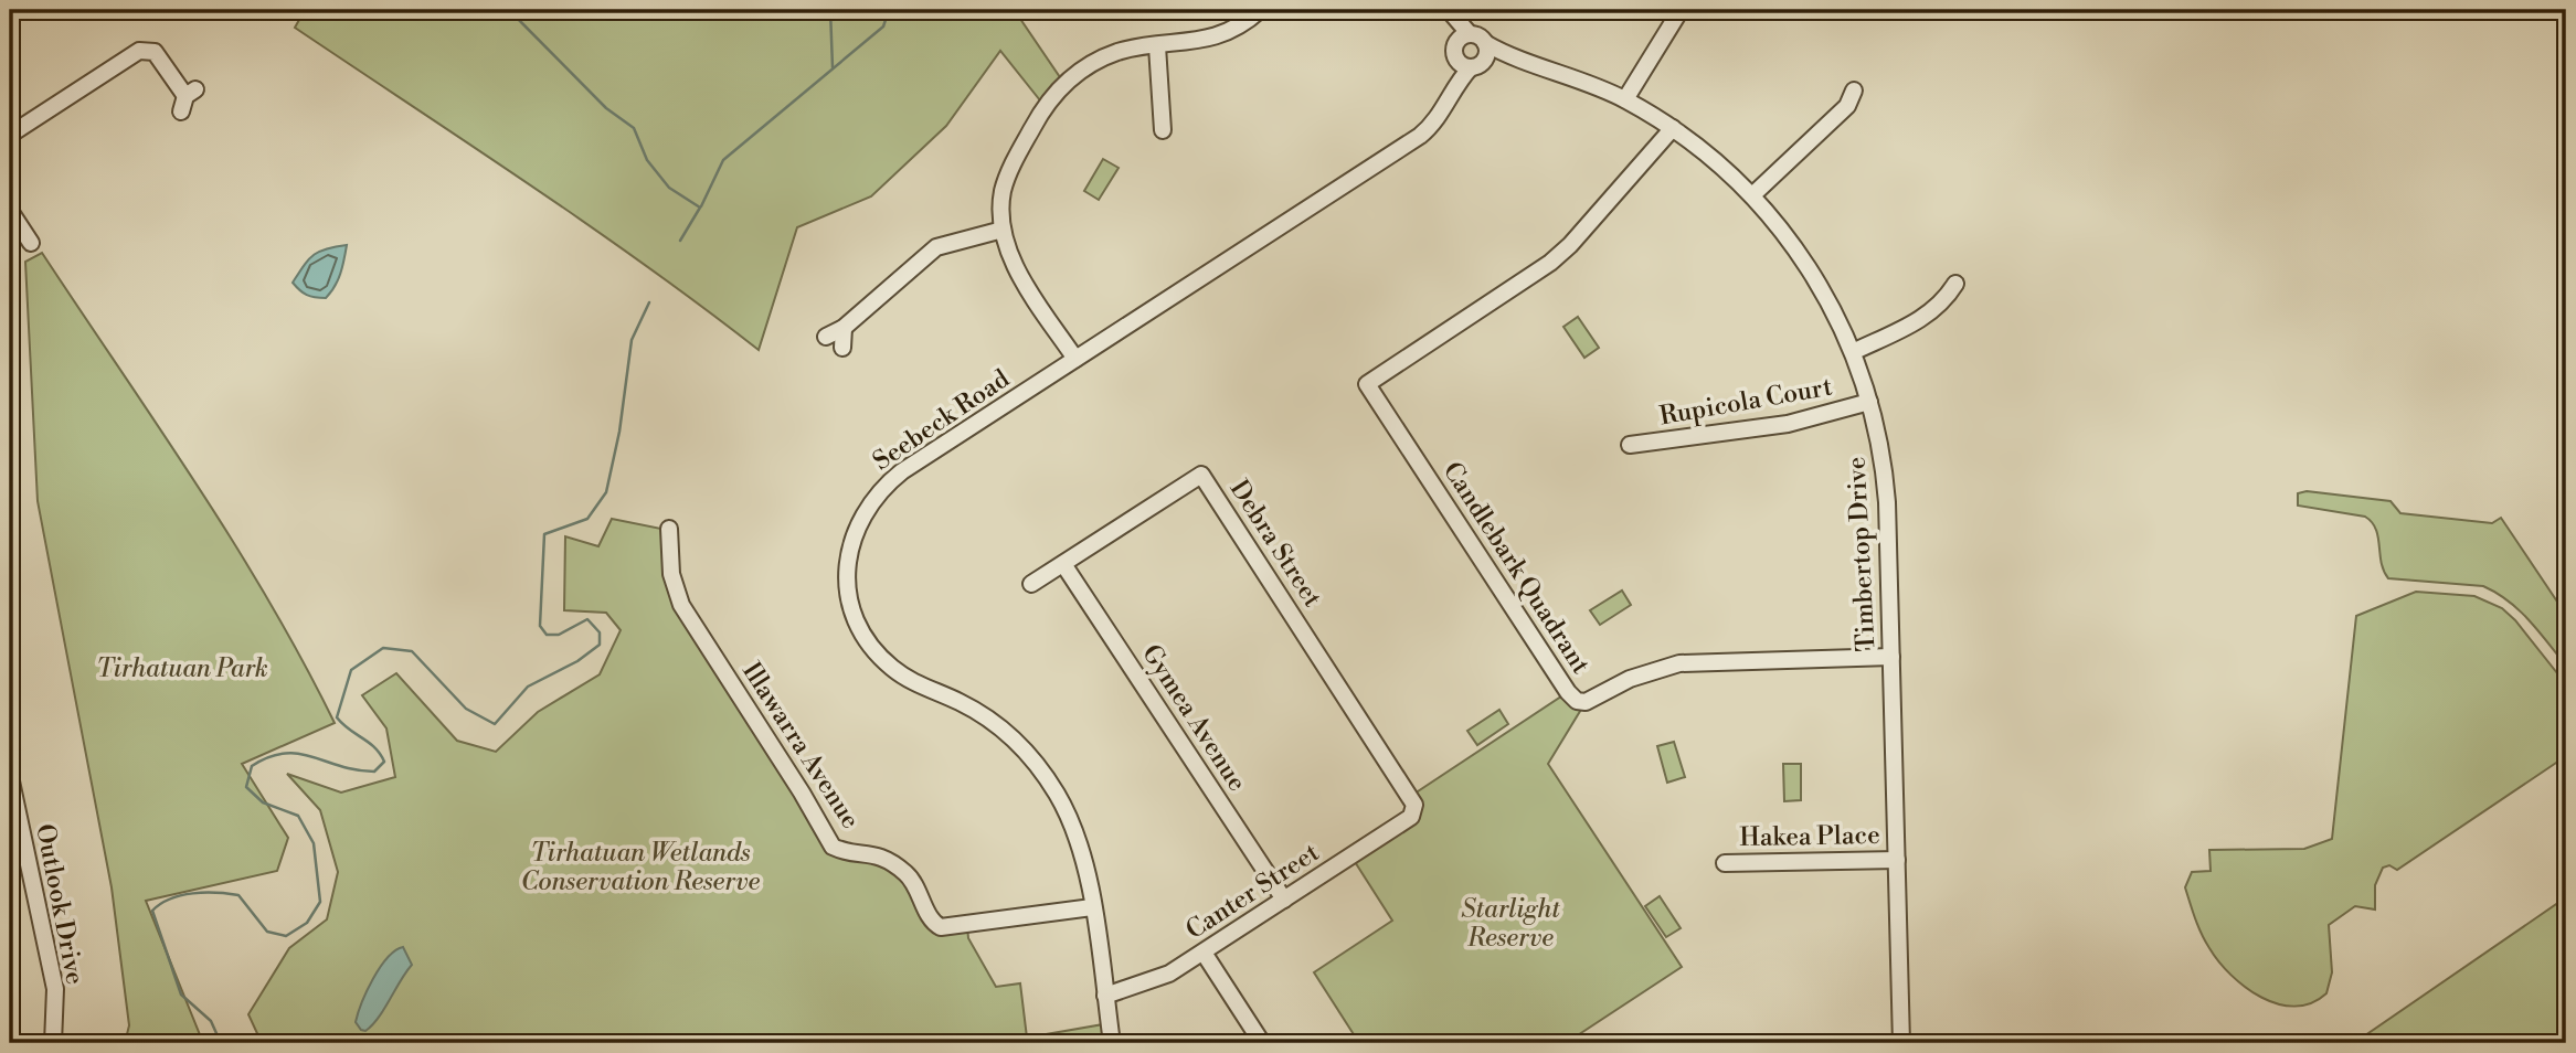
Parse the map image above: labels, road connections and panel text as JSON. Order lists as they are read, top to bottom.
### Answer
{
  "streets": {
    "street": [
      "Rupicola Court",
      "Seebeck Road",
      "Debra Street",
      "Timbertop Drive",
      "Candlebark Quadrant",
      "Gymea Avenue",
      "Illawarra Avenue",
      "Hakea Place",
      "Canter Street",
      "Outlook Drive"
    ]
  },
  "crossings": [
    ["Rupicola Court", "Timbertop Drive"],
    ["Seebeck Road", "Timbertop Drive"],
    ["Seebeck Road", "Illawarra Avenue"],
    ["Seebeck Road", "Canter Street"],
    ["Debra Street", "Gymea Avenue"],
    ["Debra Street", "Canter Street"],
    ["Timbertop Drive", "Candlebark Quadrant"],
    ["Timbertop Drive", "Hakea Place"],
    ["Gymea Avenue", "Canter Street"]
  ],
  "parks": ["Tirhatuan Park", "Tirhatuan Wetlands Conservation Reserve", "Starlight Reserve"]
}
